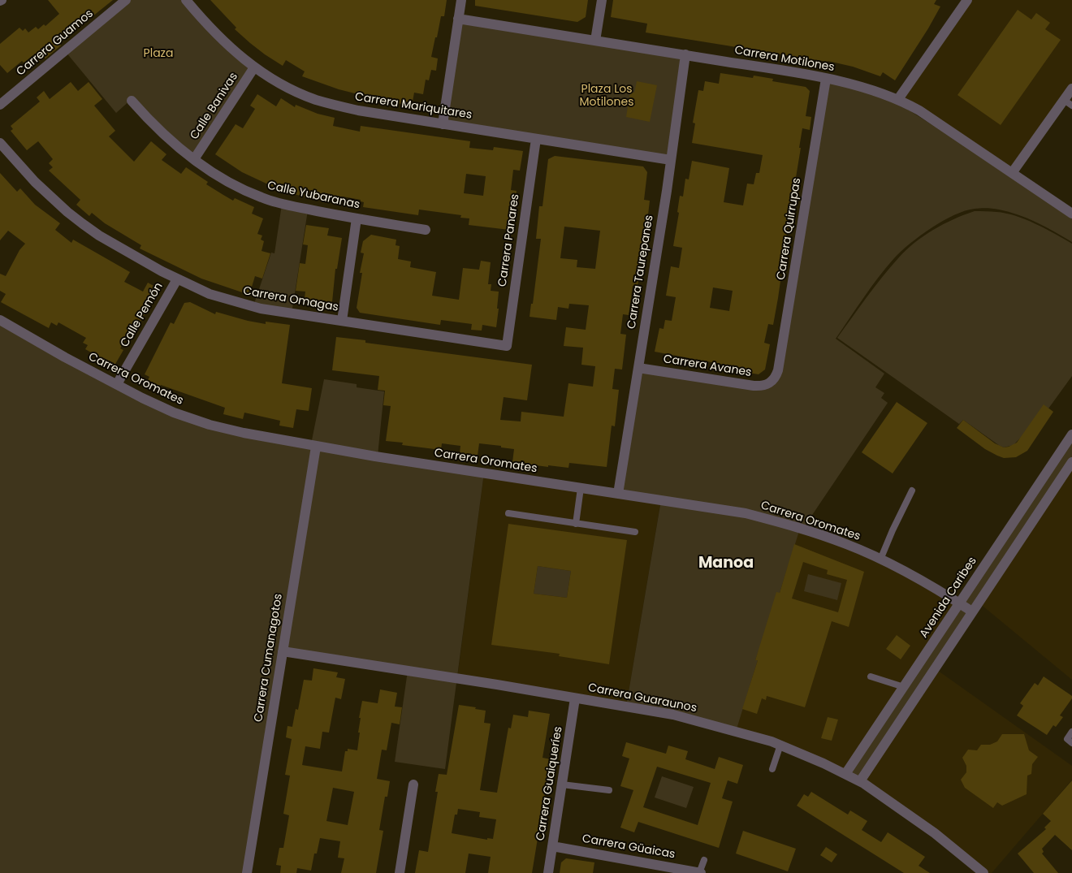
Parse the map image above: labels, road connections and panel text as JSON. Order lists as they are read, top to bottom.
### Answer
{
  "streets": {
    "street": [
      "Carrera Guamos",
      "Carrera Motilones",
      "Calle Banivas",
      "Carrera Mariquitares",
      "Calle Yubaranas",
      "Carrera Quirrupas",
      "Carrera Panares",
      "Carrera Taurepanes",
      "Carrera Omagas",
      "Calle Pemón",
      "Carrera Avanes",
      "Carrera Oromates",
      "Avenida Caribes",
      "Carrera Cumanagotos",
      "Carrera Guaraunos",
      "Carrera Guaiqueríes",
      "Carrera Güaicas"
    ]
  },
  "crossings": [
    ["Carrera Motilones", "Carrera Quirrupas"],
    ["Carrera Motilones", "Carrera Taurepanes"],
    ["Calle Banivas", "Carrera Mariquitares"],
    ["Calle Banivas", "Calle Yubaranas"],
    ["Carrera Mariquitares", "Carrera Panares"],
    ["Carrera Mariquitares", "Carrera Taurepanes"],
    ["Carrera Quirrupas", "Carrera Avanes"],
    ["Carrera Panares", "Carrera Omagas"],
    ["Carrera Taurepanes", "Carrera Avanes"],
    ["Carrera Taurepanes", "Carrera Oromates"],
    ["Carrera Omagas", "Calle Pemón"],
    ["Calle Pemón", "Carrera Oromates"],
    ["Carrera Oromates", "Avenida Caribes"],
    ["Carrera Oromates", "Carrera Cumanagotos"],
    ["Avenida Caribes", "Carrera Guaraunos"],
    ["Carrera Cumanagotos", "Carrera Guaraunos"],
    ["Carrera Guaraunos", "Carrera Guaiqueríes"],
    ["Carrera Guaiqueríes", "Carrera Güaicas"]
  ],
  "districts": ["Manoa"],
  "parks": ["Plaza", "Plaza Los Motilones"]
}
